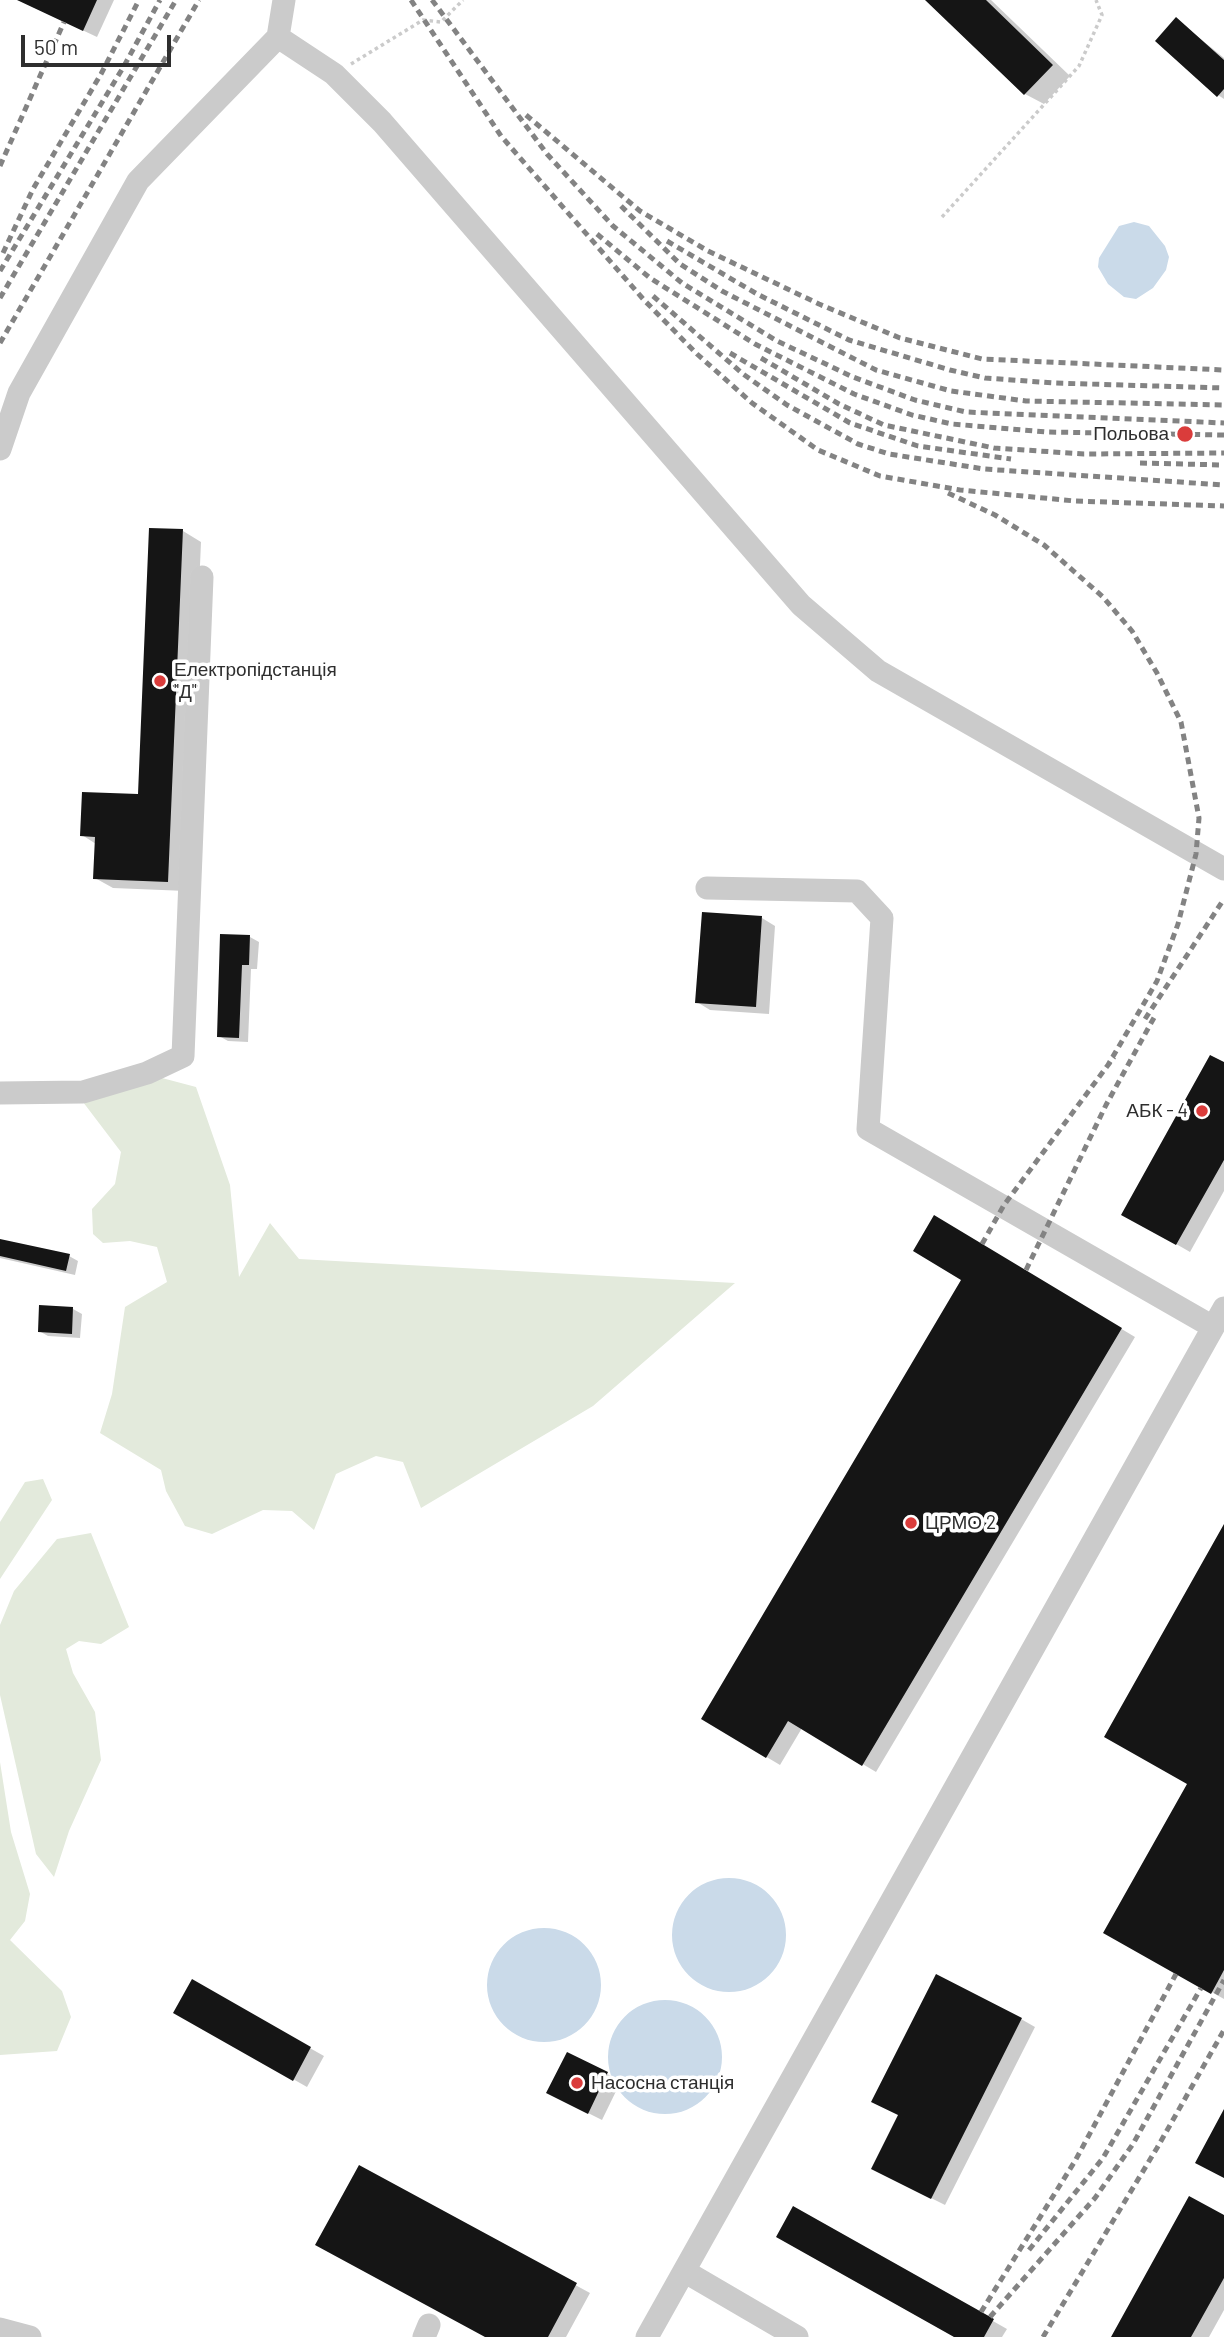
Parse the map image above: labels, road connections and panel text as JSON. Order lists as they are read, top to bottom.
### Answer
{
  "places": [
    "Польова",
    "Електропідстанція \"Д\"",
    "АБК - 4",
    "ЦРМО 2",
    "Насосна станція"
  ],
  "scale_bar": "50 m"
}
